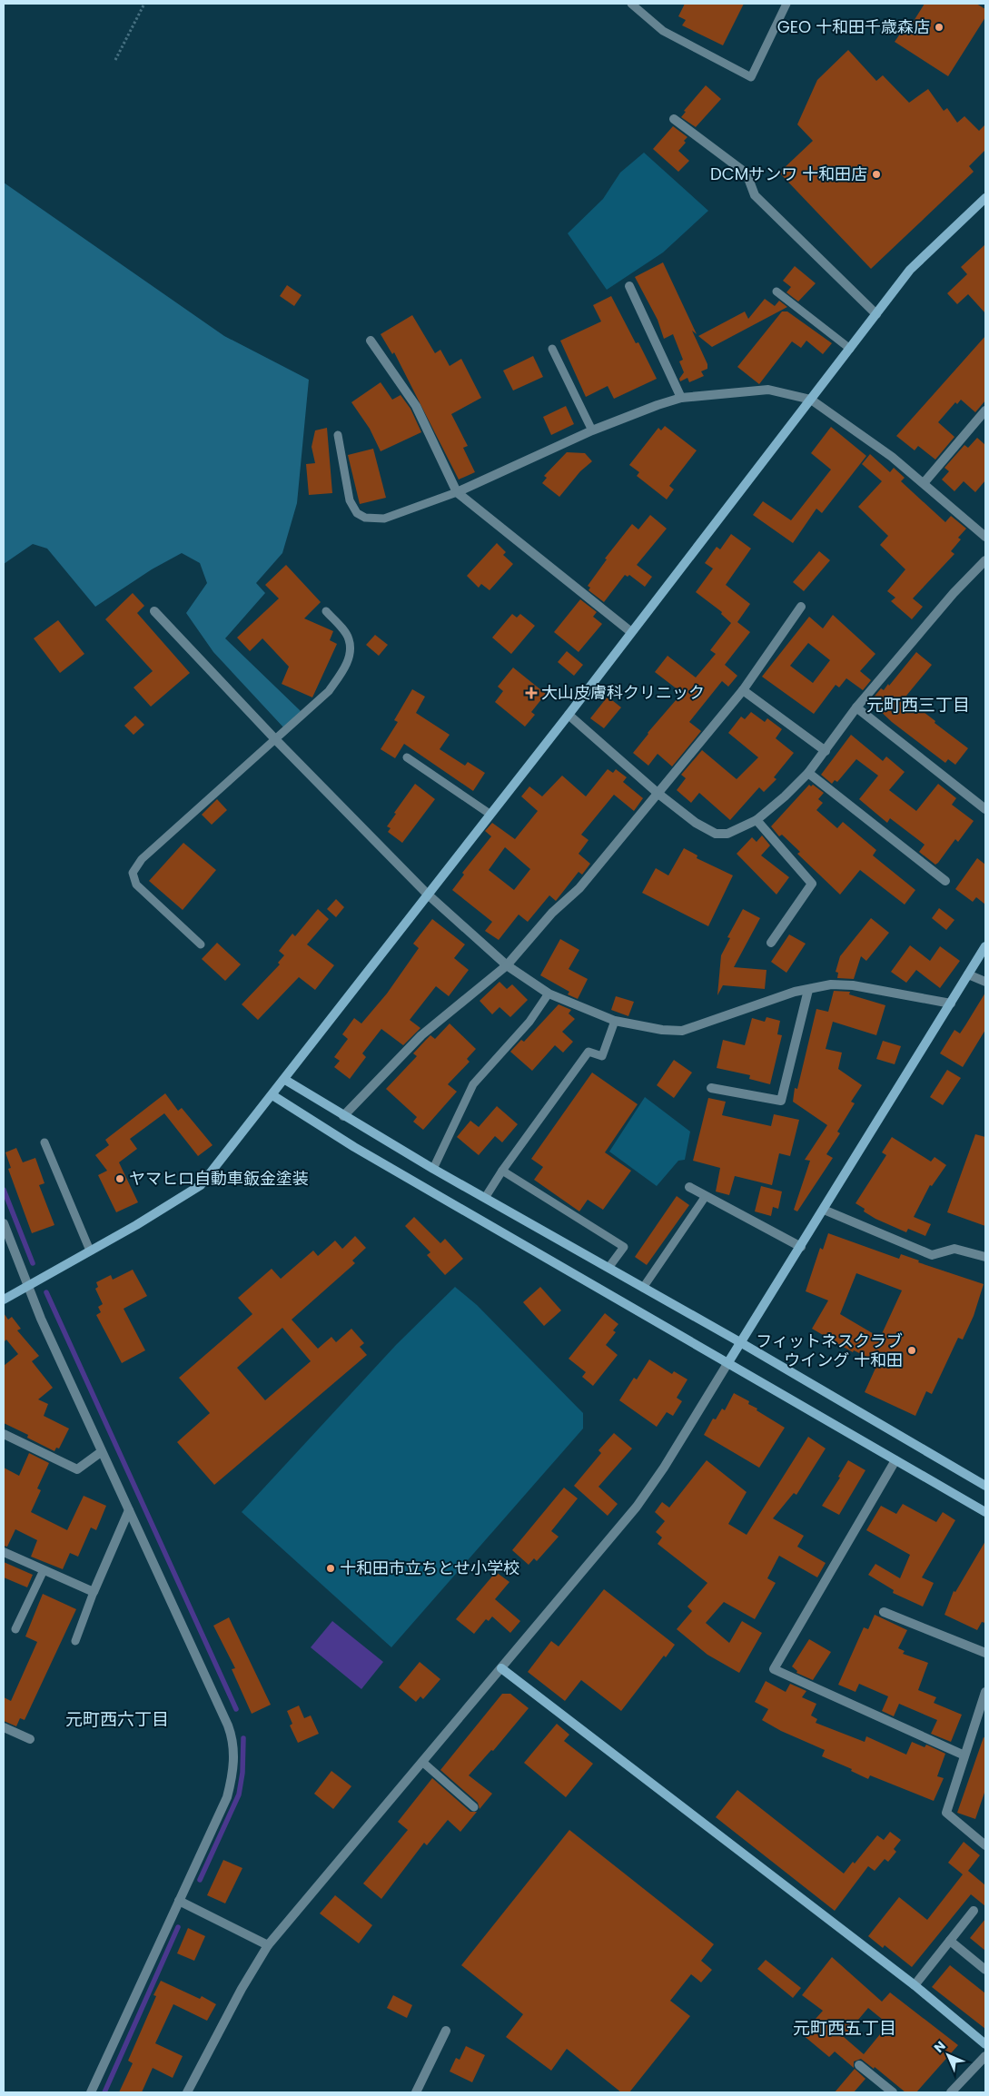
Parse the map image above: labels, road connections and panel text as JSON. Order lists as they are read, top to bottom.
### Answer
{
  "districts": ["元町西三丁目", "元町西六丁目", "元町西五丁目"],
  "places": {
    "other": [
      "GEO 十和田千歳森店",
      "DCMサンワ 十和田店",
      "ヤマヒロ自動車鈑金塗装",
      "フィットネスクラブ ウイング 十和田",
      "十和田市立ちとせ小学校"
    ],
    "health": ["大山皮膚科クリニック"]
  },
  "north": "top left"
}
